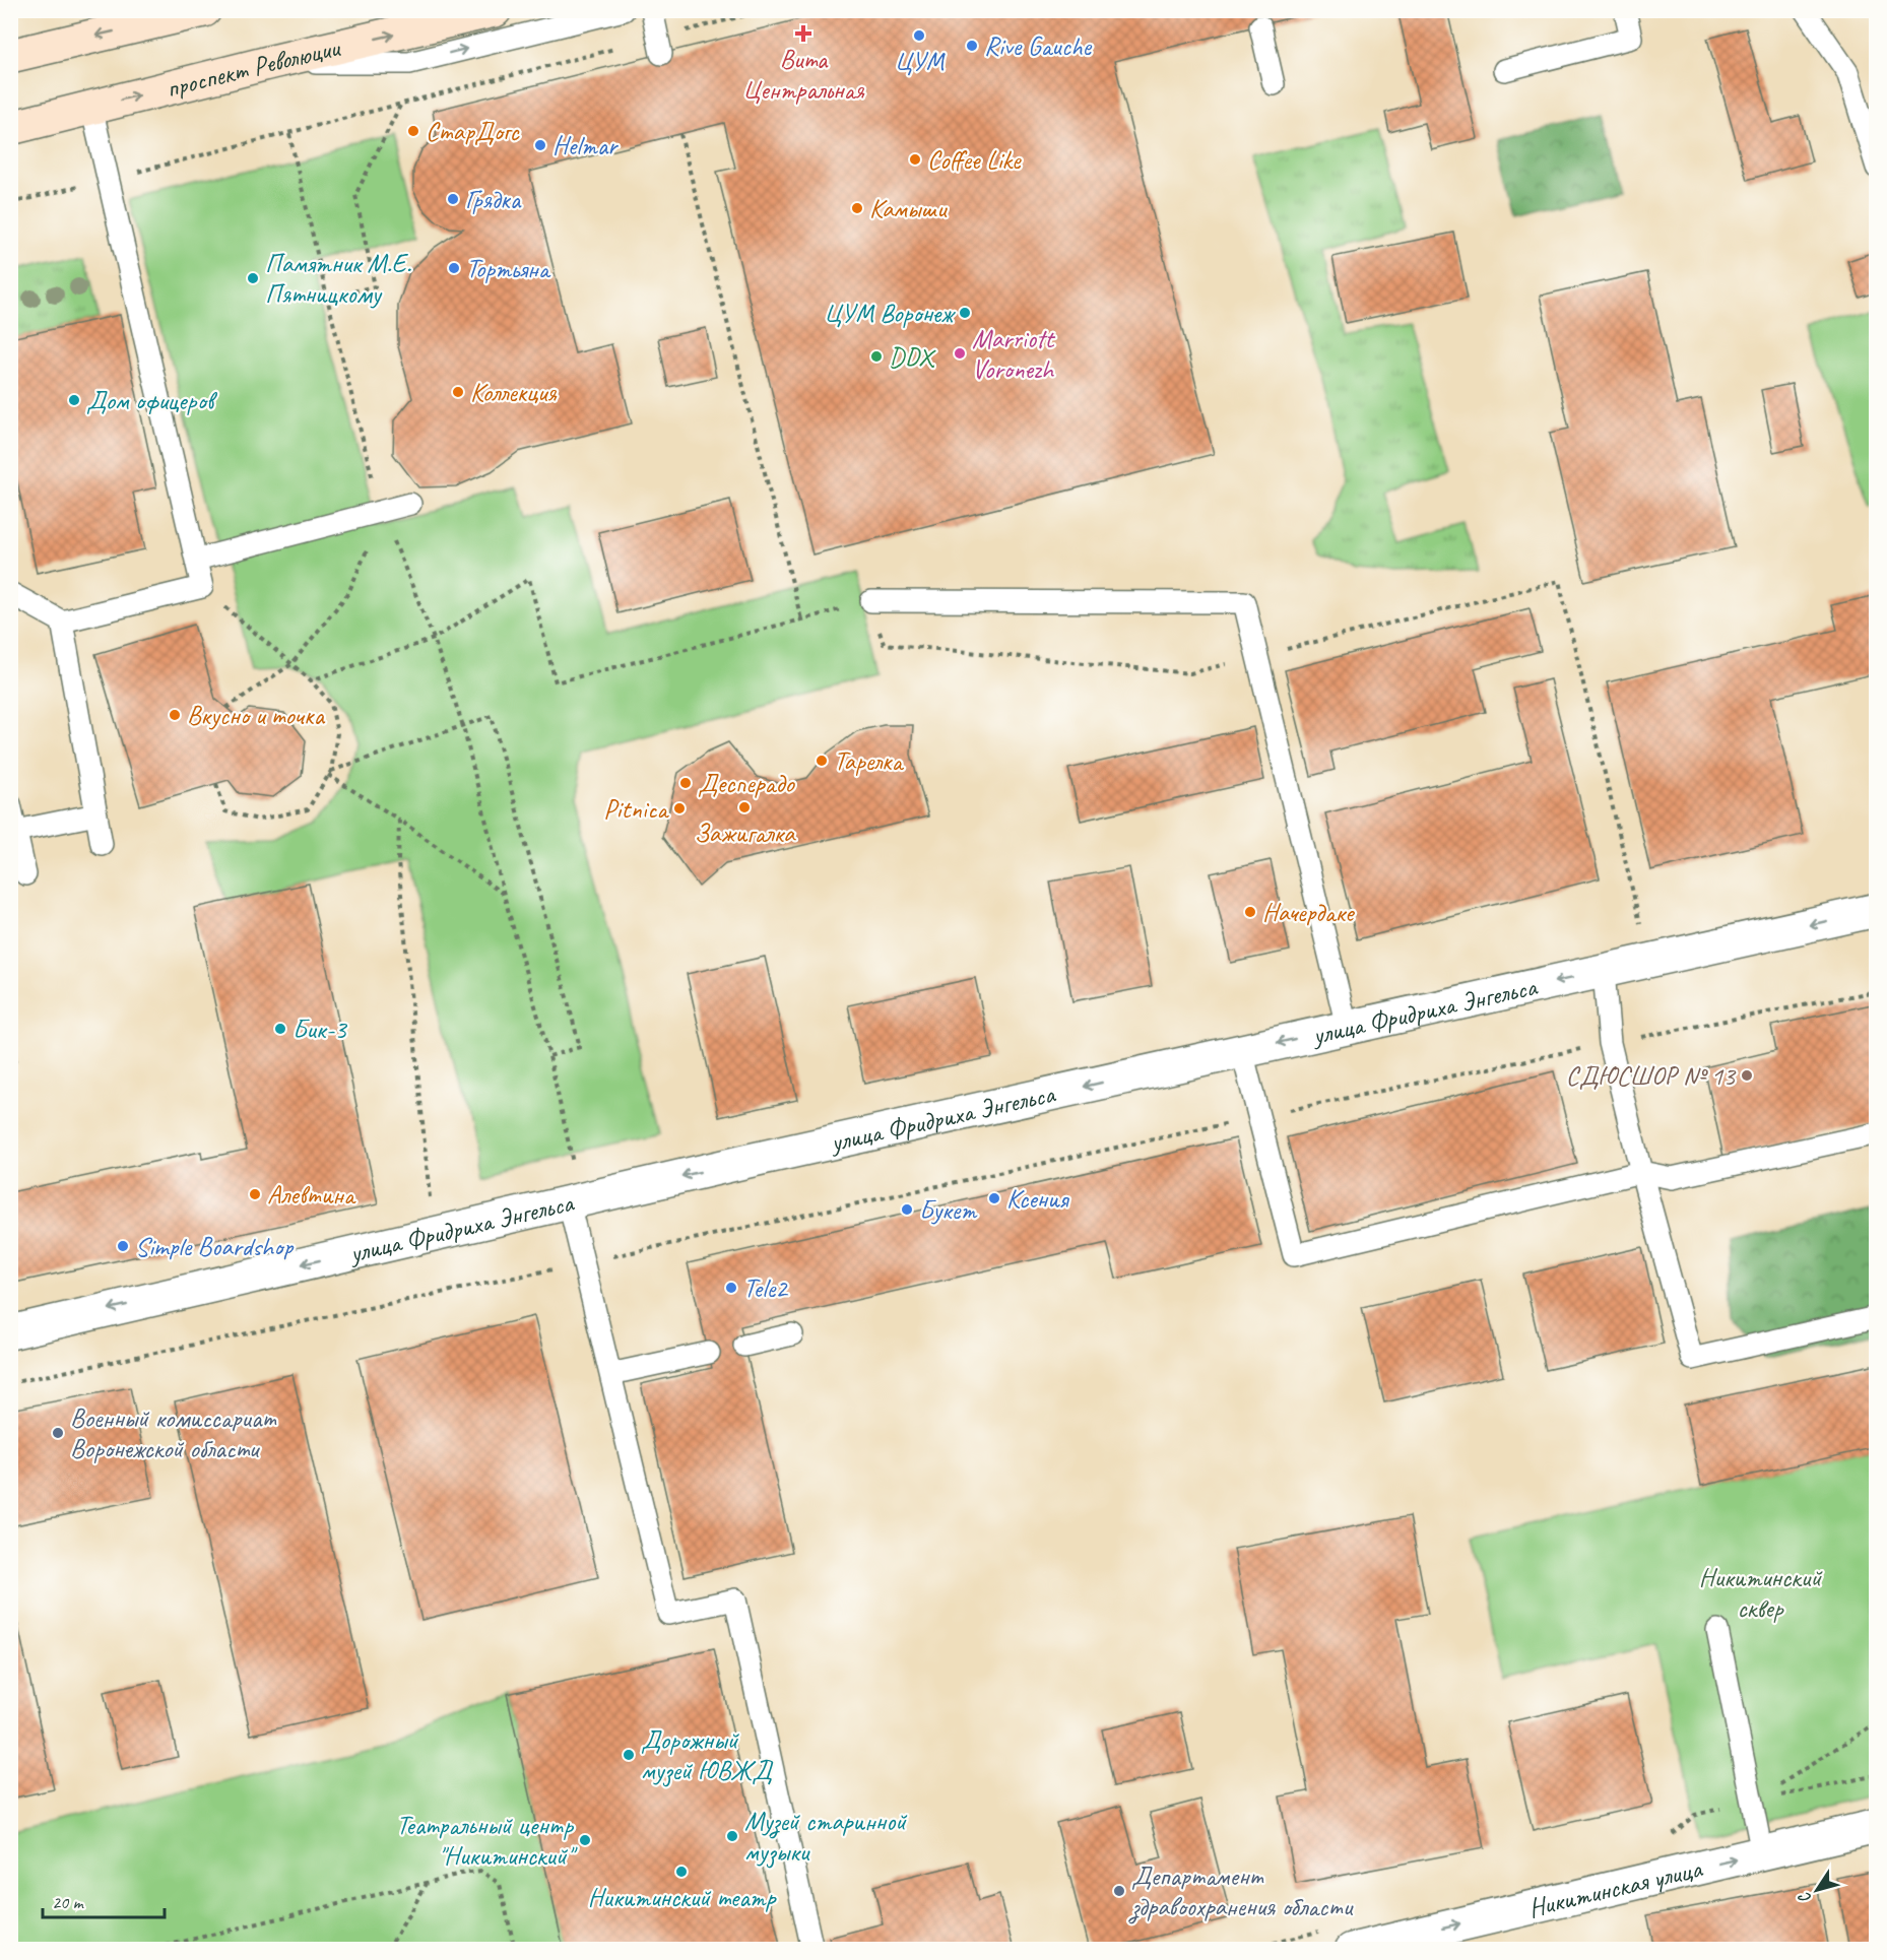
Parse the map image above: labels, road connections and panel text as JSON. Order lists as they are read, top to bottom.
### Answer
{
  "streets": {
    "main road": ["проспект Революции"],
    "street": ["улица Фридриха Энгельса", "Никитинская улица"]
  },
  "one_way": ["улица Фридриха Энгельса", "Никитинская улица"],
  "parks": ["Никитинский сквер"],
  "places": {
    "health": ["Вита Центральная"],
    "other": [
      "ЦУМ",
      "Rive Gauche",
      "СтарДогс",
      "Helmar",
      "Coffee Like",
      "Грядка",
      "Камыши",
      "Тортьяна",
      "Памятник М.Е. Пятницкому",
      "ЦУМ Воронеж",
      "Marriott Voronezh",
      "DDX",
      "Коллекция",
      "Дом офицеров",
      "Вкусно и точка",
      "Тарелка",
      "Десперадо",
      "Зажигалка",
      "Pitnica",
      "Начердаке",
      "Бик-3",
      "СДЮСШОР № 13",
      "Алевтина",
      "Ксения",
      "Букет",
      "Simple Boardshop",
      "Tele2",
      "Военный комиссариат Воронежской области",
      "Дорожный музей ЮВЖД",
      "Музей старинной музыки",
      "Театральный центр \"Никитинский\"",
      "Никитинский театр",
      "Департамент здравоохранения области"
    ]
  },
  "scale_bar": "20 m",
  "north": "bottom left"
}
